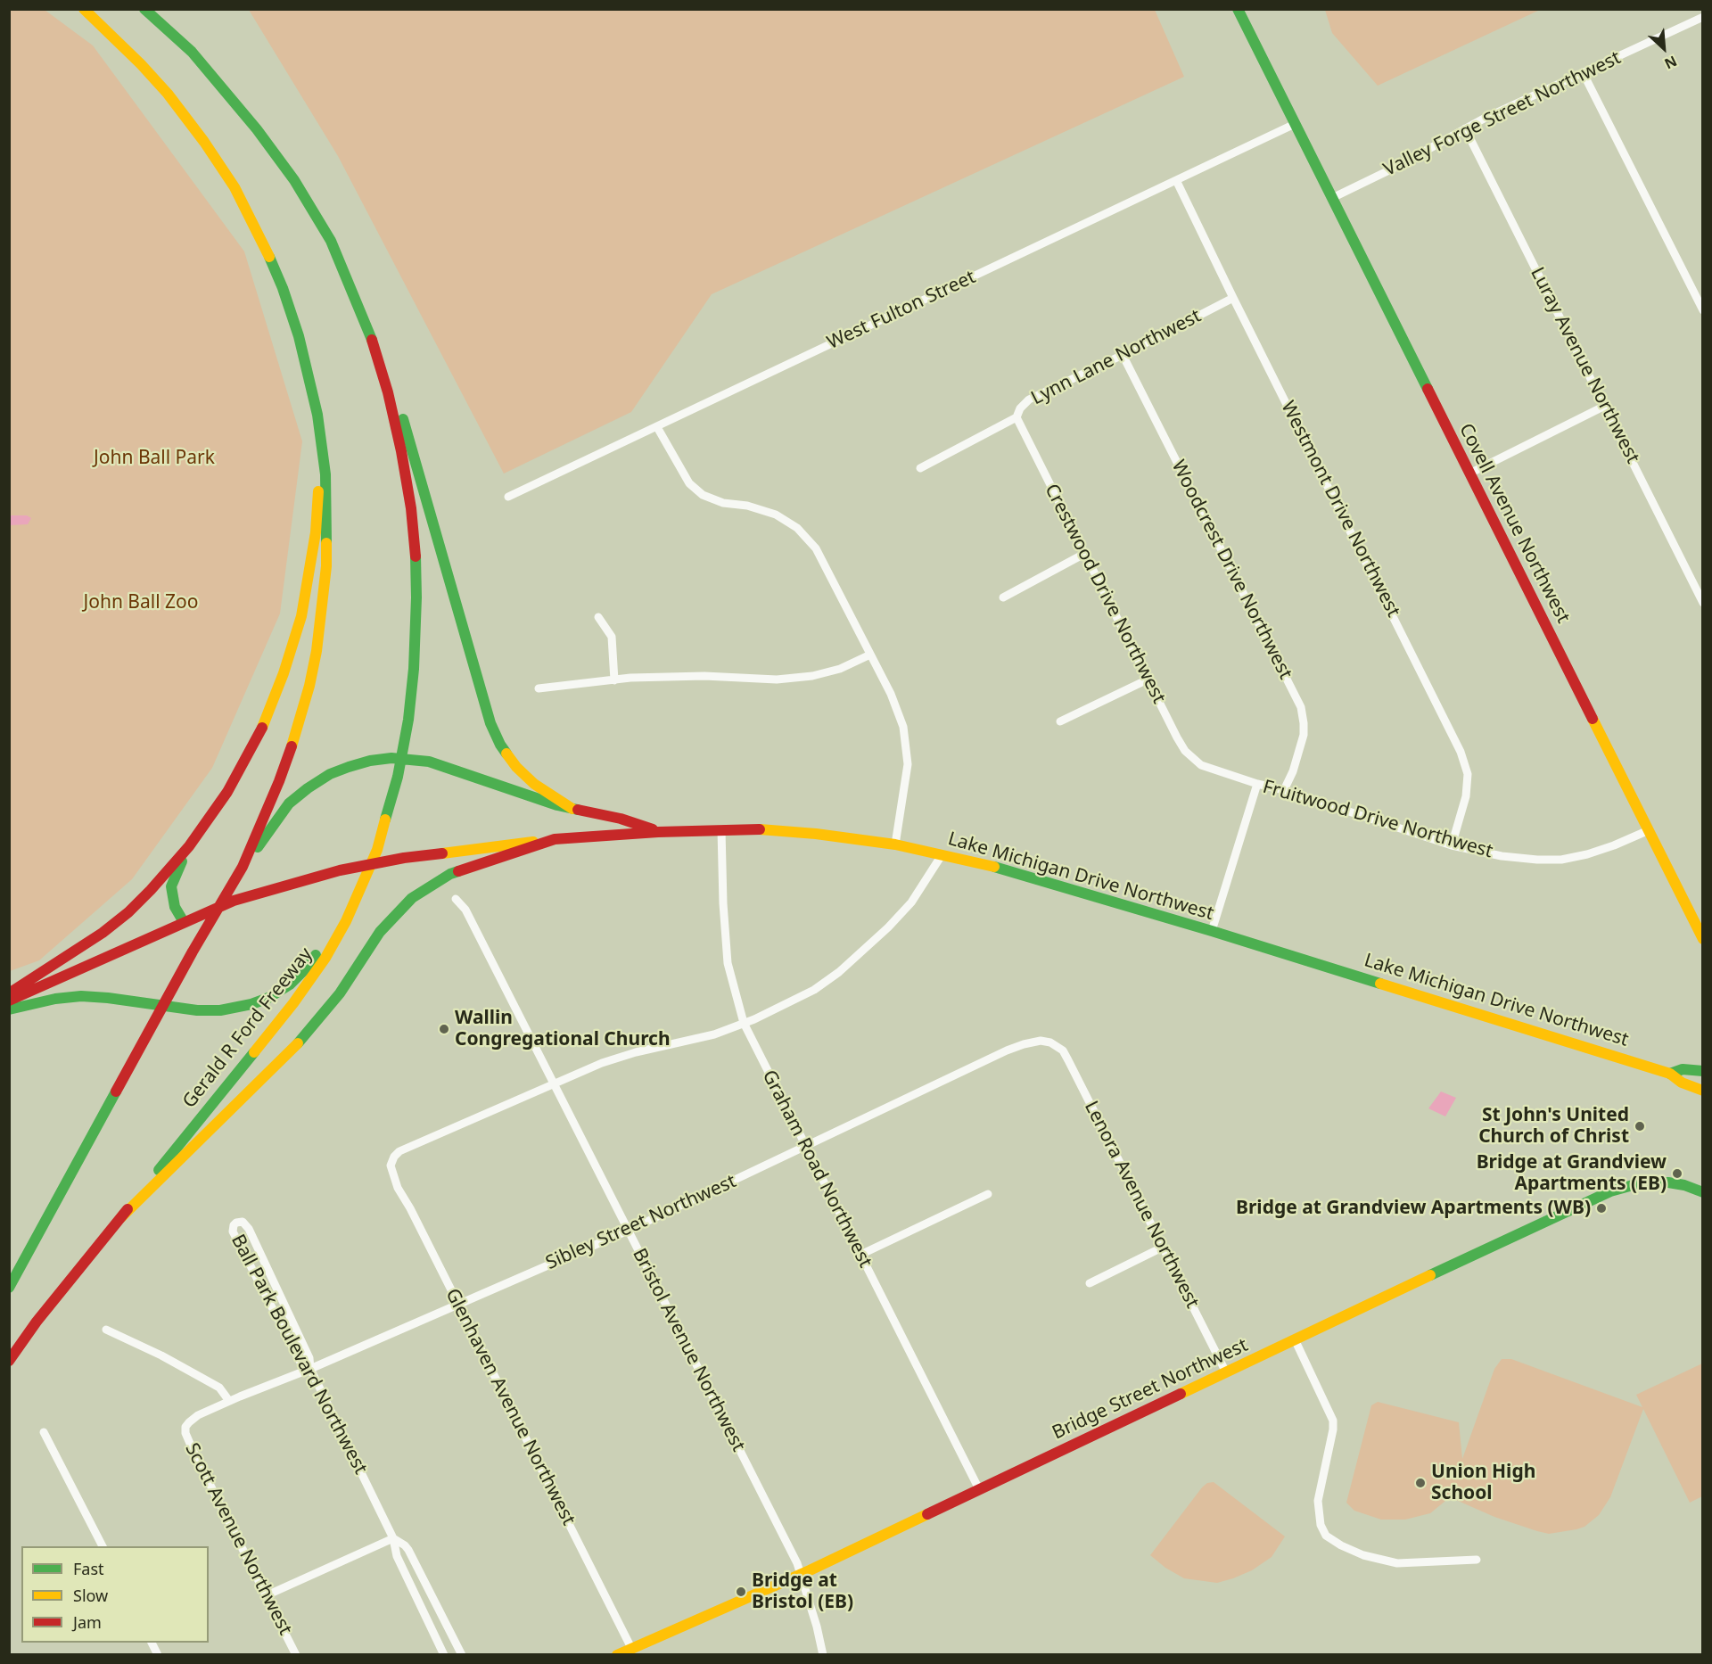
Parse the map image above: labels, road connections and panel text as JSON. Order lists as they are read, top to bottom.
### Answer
{
  "streets": {
    "main road": [
      "Covell Avenue Northwest",
      "Lake Michigan Drive Northwest",
      "Gerald R Ford Freeway",
      "Bridge Street Northwest"
    ],
    "street": [
      "Valley Forge Street Northwest",
      "West Fulton Street",
      "Lynn Lane Northwest",
      "Luray Avenue Northwest",
      "Westmont Drive Northwest",
      "Woodcrest Drive Northwest",
      "Crestwood Drive Northwest",
      "Fruitwood Drive Northwest",
      "Graham Road Northwest",
      "Lenora Avenue Northwest",
      "Sibley Street Northwest",
      "Bristol Avenue Northwest",
      "Ball Park Boulevard Northwest",
      "Glenhaven Avenue Northwest",
      "Scott Avenue Northwest"
    ]
  },
  "crossings": [
    ["Valley Forge Street Northwest", "Luray Avenue Northwest"],
    ["Valley Forge Street Northwest", "Covell Avenue Northwest"],
    ["West Fulton Street", "Westmont Drive Northwest"],
    ["West Fulton Street", "Covell Avenue Northwest"],
    ["Lynn Lane Northwest", "Westmont Drive Northwest"],
    ["Lynn Lane Northwest", "Woodcrest Drive Northwest"],
    ["Lynn Lane Northwest", "Crestwood Drive Northwest"],
    ["Westmont Drive Northwest", "Fruitwood Drive Northwest"],
    ["Covell Avenue Northwest", "Fruitwood Drive Northwest"],
    ["Woodcrest Drive Northwest", "Fruitwood Drive Northwest"],
    ["Crestwood Drive Northwest", "Fruitwood Drive Northwest"],
    ["Lake Michigan Drive Northwest", "Graham Road Northwest"],
    ["Graham Road Northwest", "Sibley Street Northwest"],
    ["Graham Road Northwest", "Bridge Street Northwest"],
    ["Lenora Avenue Northwest", "Sibley Street Northwest"],
    ["Lenora Avenue Northwest", "Bridge Street Northwest"],
    ["Sibley Street Northwest", "Bristol Avenue Northwest"],
    ["Sibley Street Northwest", "Ball Park Boulevard Northwest"],
    ["Sibley Street Northwest", "Glenhaven Avenue Northwest"],
    ["Sibley Street Northwest", "Scott Avenue Northwest"],
    ["Bristol Avenue Northwest", "Bridge Street Northwest"],
    ["Bristol Avenue Northwest", "Glenhaven Avenue Northwest"],
    ["Bridge Street Northwest", "Glenhaven Avenue Northwest"]
  ],
  "parks": ["John Ball Park", "John Ball Zoo"],
  "places": [
    "Wallin Congregational Church",
    "St John's United Church of Christ",
    "Bridge at Grandview Apartments (EB)",
    "Bridge at Grandview Apartments (WB)",
    "Union High School",
    "Bridge at Bristol (EB)"
  ],
  "legend": ["Fast", "Slow", "Jam"],
  "north": "bottom right"
}
